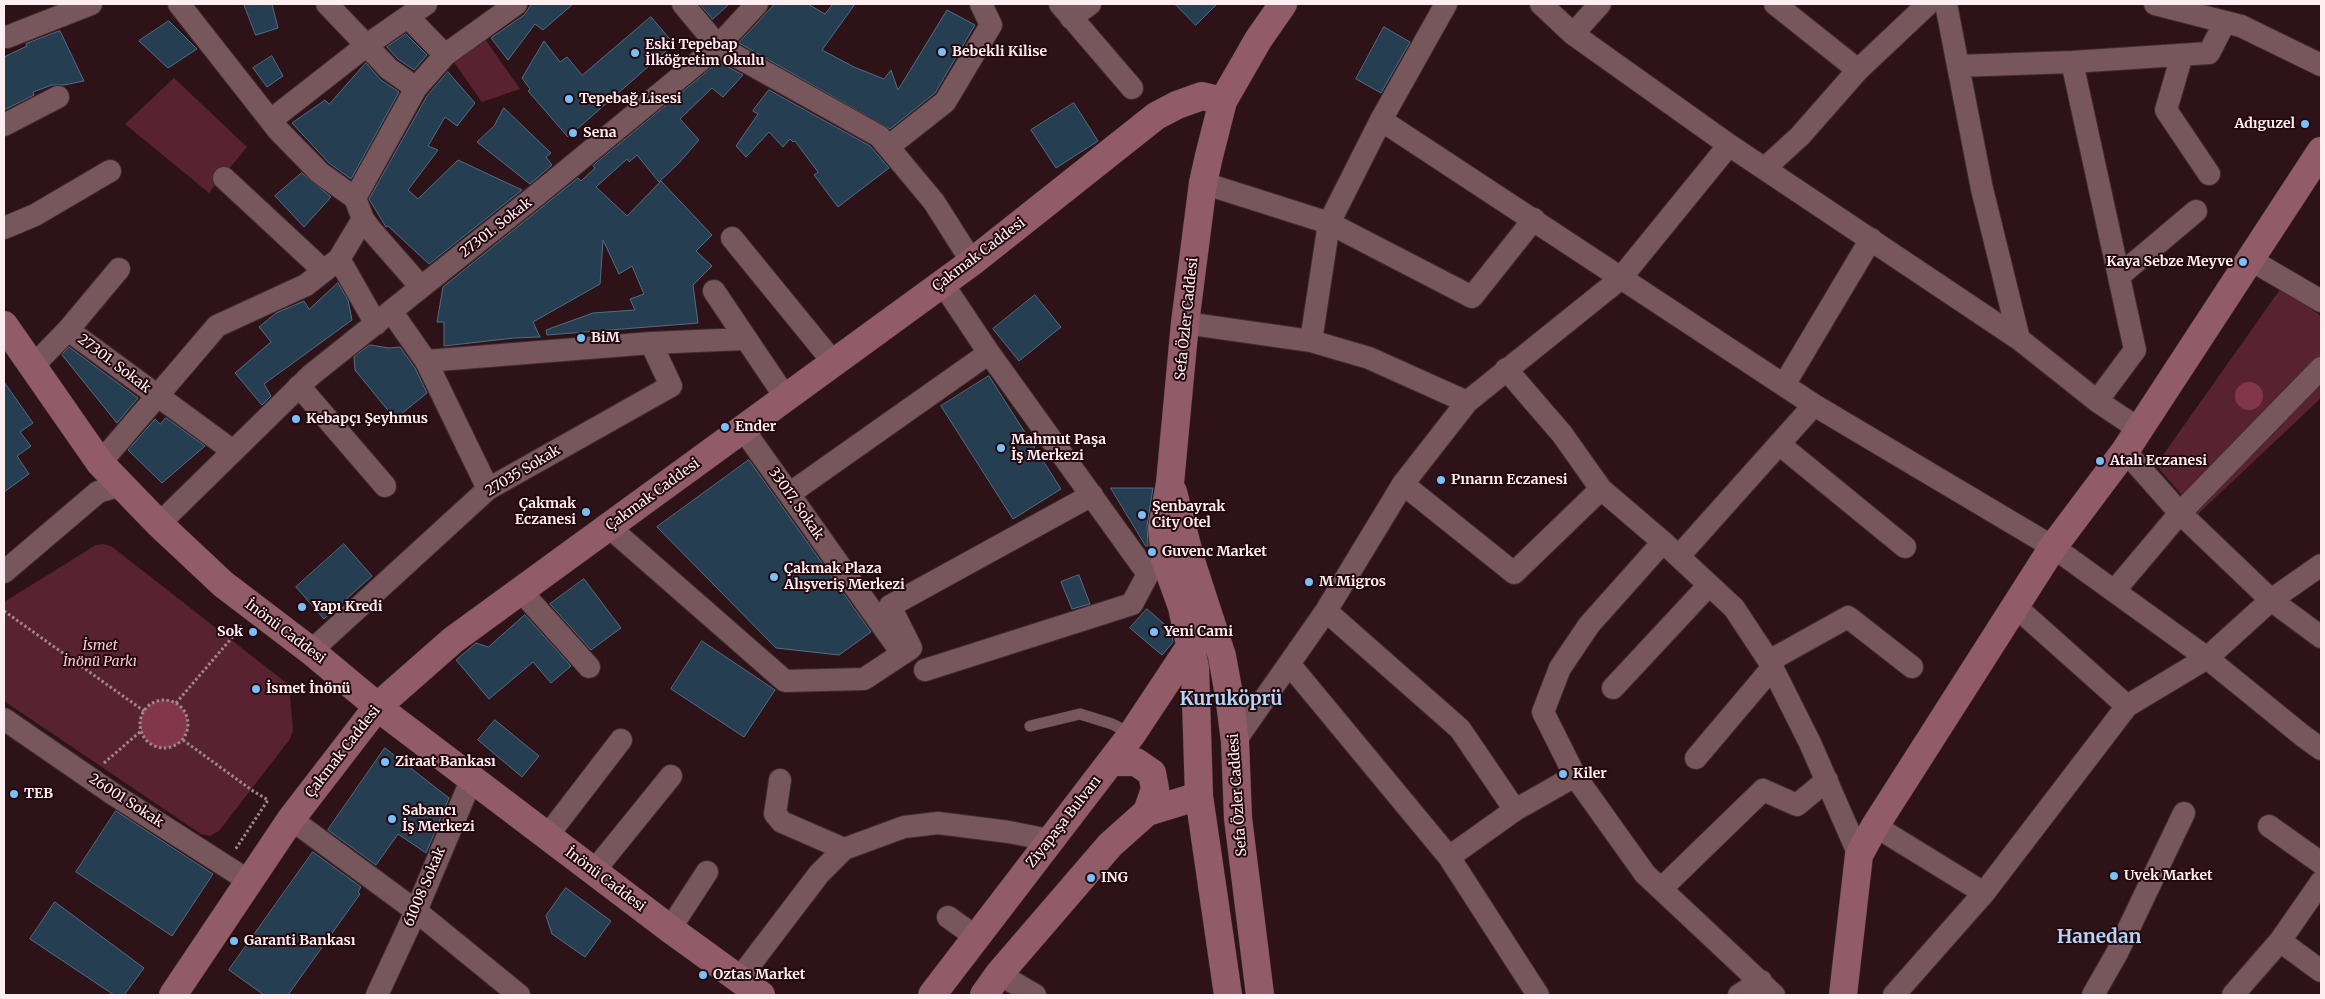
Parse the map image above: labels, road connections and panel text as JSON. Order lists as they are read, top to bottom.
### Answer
{
  "streets": {
    "main road": [
      "Çakmak Caddesi",
      "Sefa Özler Caddesi",
      "İnönü Caddesi",
      "Ziyapaşa Bulvarı"
    ],
    "street": [
      "27301. Sokak",
      "27035 Sokak",
      "33017. Sokak",
      "26001 Sokak",
      "61008 Sokak"
    ]
  },
  "crossings": [
    ["27301. Sokak", "İnönü Caddesi"],
    ["Çakmak Caddesi", "Sefa Özler Caddesi"],
    ["Çakmak Caddesi", "33017. Sokak"],
    ["Çakmak Caddesi", "İnönü Caddesi"],
    ["Çakmak Caddesi", "26001 Sokak"],
    ["Sefa Özler Caddesi", "Ziyapaşa Bulvarı"],
    ["27035 Sokak", "İnönü Caddesi"],
    ["İnönü Caddesi", "61008 Sokak"]
  ],
  "districts": ["Kuruköprü", "Hanedan"],
  "parks": ["İsmet İnönü Parkı"],
  "places": [
    "Bebekli Kilise",
    "Eski Tepebap İlköğretim Okulu",
    "Tepebağ Lisesi",
    "Adıguzel",
    "Sena",
    "Kaya Sebze Meyve",
    "BiM",
    "Kebapçı Şeyhmus",
    "Ender",
    "Mahmut Paşa İş Merkezi",
    "Atalı Eczanesi",
    "Pınarın Eczanesi",
    "Çakmak Eczanesi",
    "Şenbayrak City Otel",
    "Guvenc Market",
    "Çakmak Plaza Alışveriş Merkezi",
    "M Migros",
    "Yapı Kredi",
    "Sok",
    "Yeni Cami",
    "İsmet İnönü",
    "Ziraat Bankası",
    "Kiler",
    "TEB",
    "Sabancı İş Merkezi",
    "Uvek Market",
    "ING",
    "Garanti Bankası",
    "Oztas Market"
  ]
}
